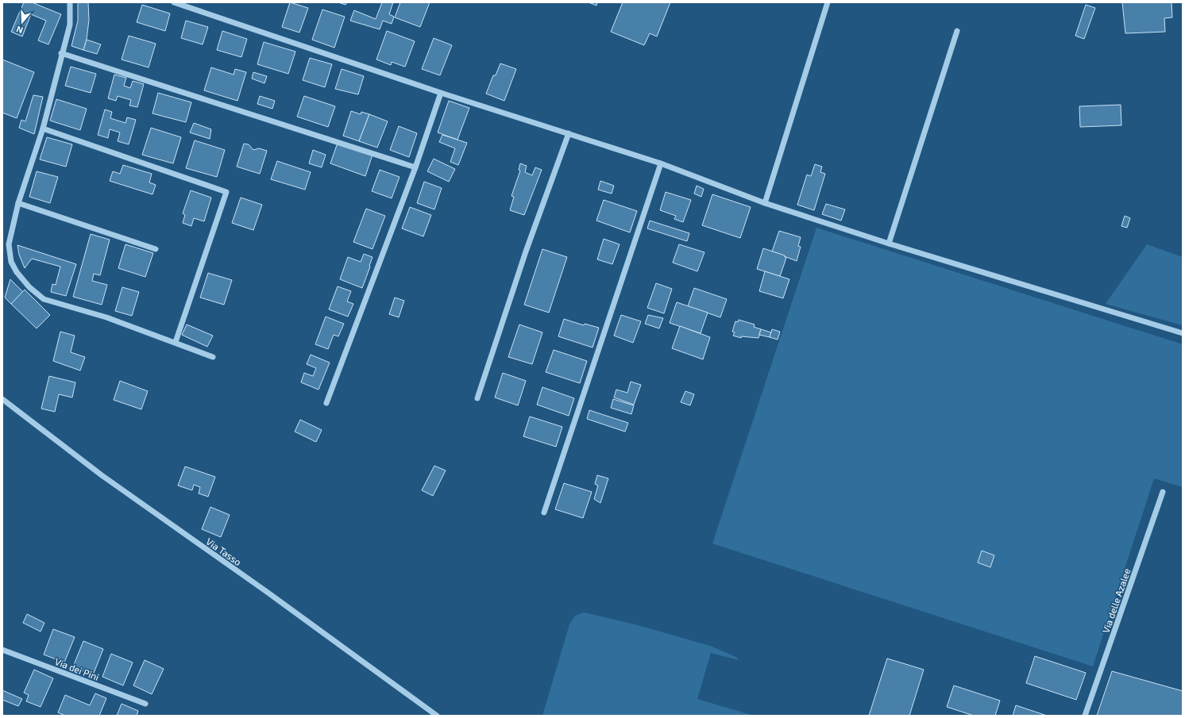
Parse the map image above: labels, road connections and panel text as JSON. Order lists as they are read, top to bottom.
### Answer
{
  "streets": {
    "street": ["Via Tasso", "Via delle Azalee", "Via dei Pini"]
  },
  "north": "bottom"
}
